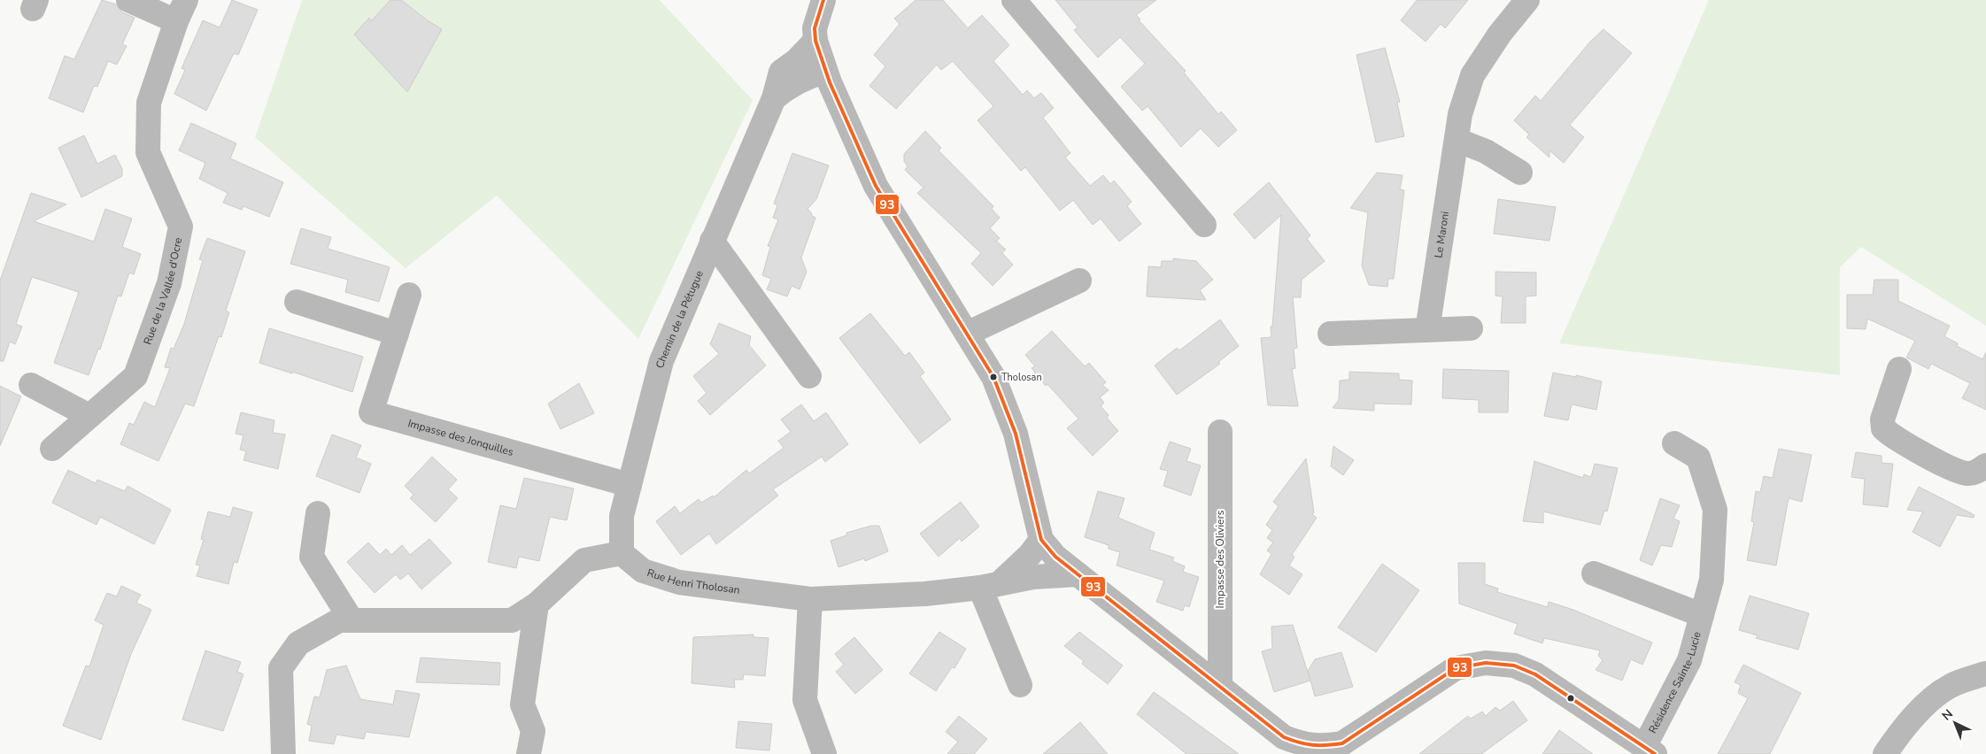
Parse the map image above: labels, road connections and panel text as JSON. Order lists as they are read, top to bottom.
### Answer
{
  "streets": {
    "street": [
      "Le Maroni",
      "Rue de la Vallée d'Ocre",
      "Chemin de la Pétugue",
      "Impasse des Jonquilles",
      "Impasse des Oliviers",
      "Rue Henri Tholosan",
      "Résidence Sainte-Lucie"
    ]
  },
  "crossings": [
    ["Chemin de la Pétugue", "Impasse des Jonquilles"],
    ["Chemin de la Pétugue", "Rue Henri Tholosan"]
  ],
  "places": ["Tholosan"],
  "lines": ["transit line 93"],
  "north": "top left"
}
